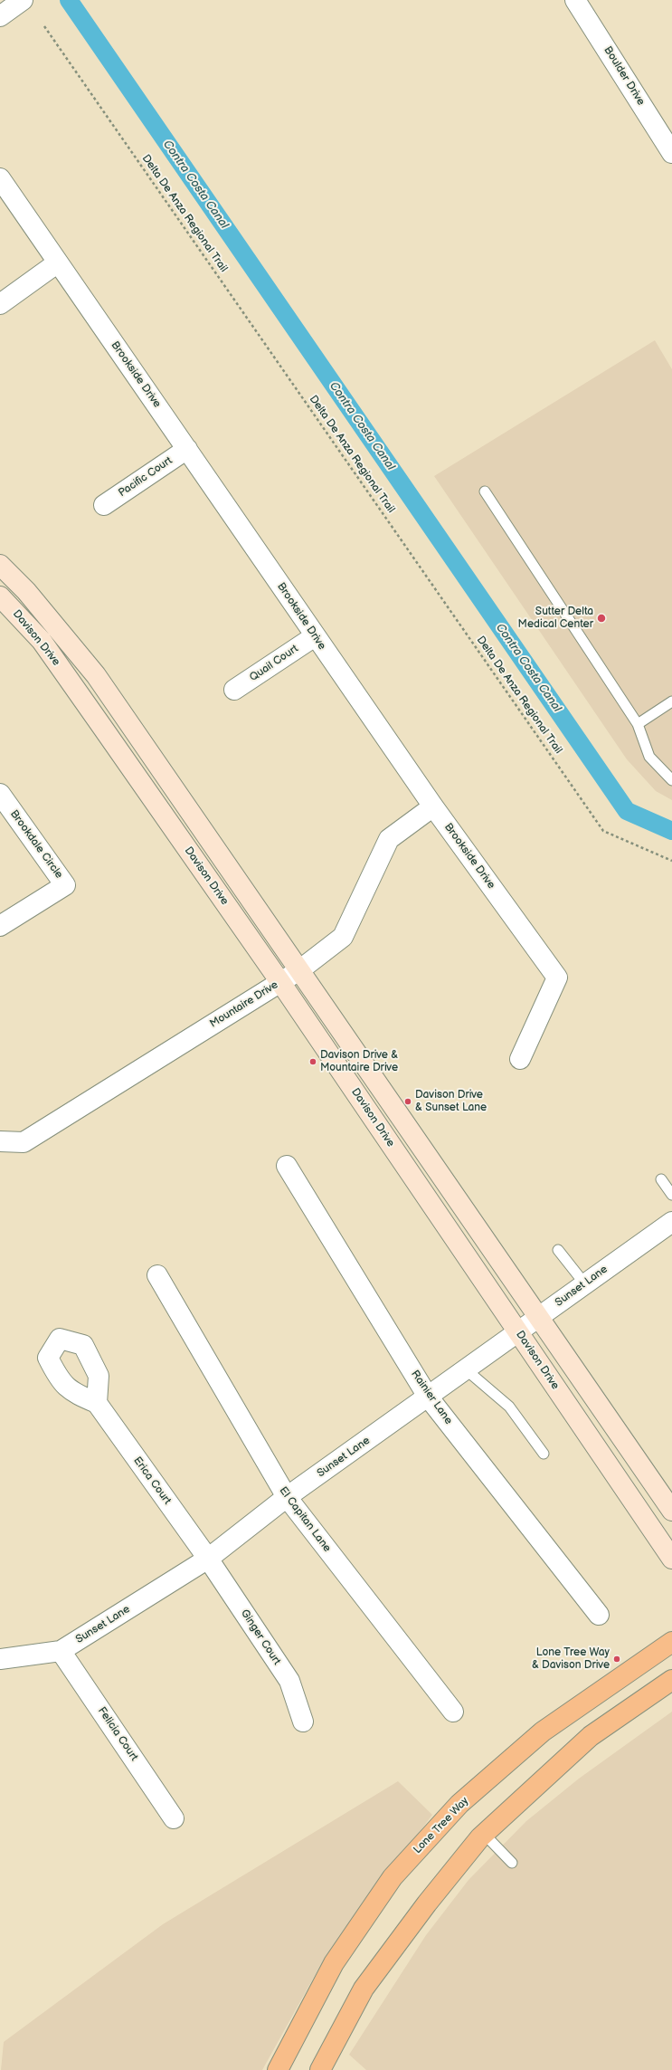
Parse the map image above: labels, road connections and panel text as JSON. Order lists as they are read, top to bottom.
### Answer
{
  "streets": {
    "main road": ["Davison Drive", "Lone Tree Way"],
    "street": [
      "Boulder Drive",
      "Brookside Drive",
      "Pacific Court",
      "Quail Court",
      "Brookdale Circle",
      "Mountaire Drive",
      "Sunset Lane",
      "Rainier Lane",
      "Erica Court",
      "El Capitan Lane",
      "Ginger Court",
      "Felicia Court"
    ],
    "path": ["Delta De Anza Regional Trail"]
  },
  "crossings": [
    ["Brookside Drive", "Pacific Court"],
    ["Brookside Drive", "Quail Court"],
    ["Brookside Drive", "Mountaire Drive"],
    ["Davison Drive", "Mountaire Drive"],
    ["Davison Drive", "Sunset Lane"],
    ["Sunset Lane", "Rainier Lane"],
    ["Sunset Lane", "Erica Court"],
    ["Sunset Lane", "El Capitan Lane"],
    ["Sunset Lane", "Ginger Court"],
    ["Sunset Lane", "Felicia Court"],
    ["Erica Court", "Ginger Court"]
  ],
  "water": ["Contra Costa Canal"],
  "places": [
    "Sutter Delta Medical Center",
    "Davison Drive & Mountaire Drive",
    "Davison Drive & Sunset Lane",
    "Lone Tree Way & Davison Drive"
  ]
}
